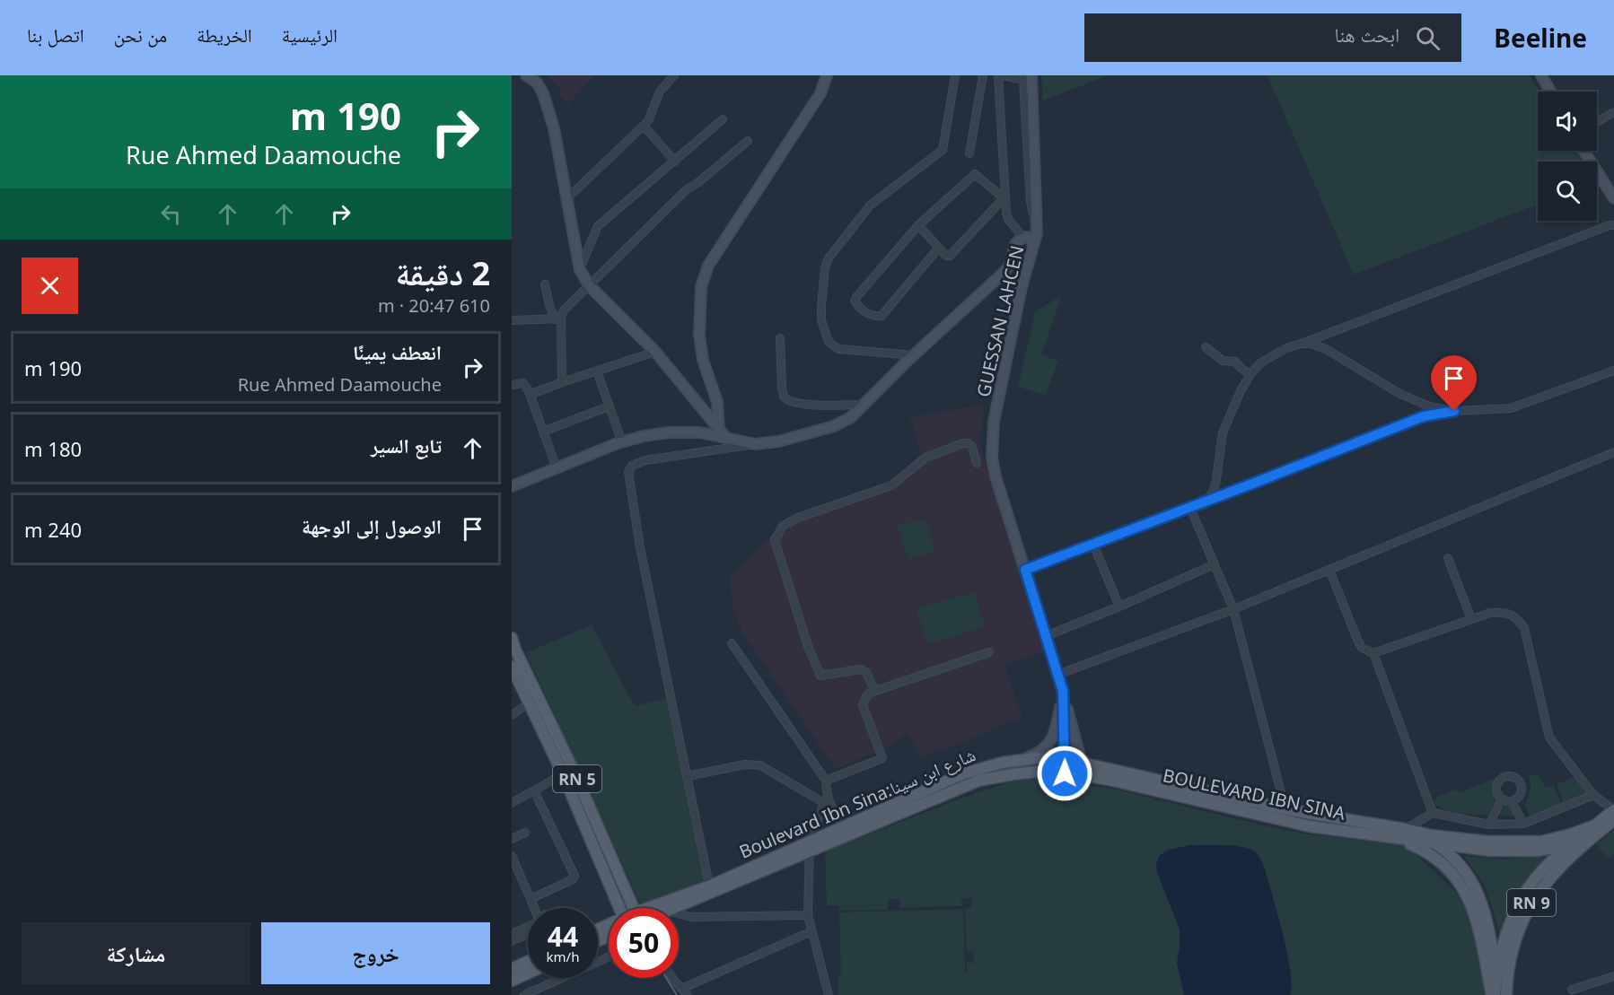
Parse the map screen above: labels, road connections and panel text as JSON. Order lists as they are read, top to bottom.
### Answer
{
  "streets": {
    "main road": [
      "RN 5",
      "BOULEVARD IBN SINA",
      "Boulevard Ibn Sina:شارع ابن سينا",
      "RN 9"
    ],
    "street": ["GUESSAN LAHCEN"]
  },
  "crossings": [
    ["BOULEVARD IBN SINA", "Boulevard Ibn Sina:شارع ابن سينا"],
    ["BOULEVARD IBN SINA", "RN 9"]
  ],
  "page": {
    "header": "Beeline",
    "search": "ابحث هنا",
    "nav": [
      "الرئيسية",
      "الخريطة",
      "من نحن",
      "اتصل بنا"
    ],
    "turn": ["190 m", "Rue Ahmed Daamouche"],
    "heading": ["2 دقيقة", "610 m · 20:47"],
    "list": [
      {
        "name": "انعطف يمينًا",
        "note": "Rue Ahmed Daamouche",
        "value": "190 m"
      },
      {
        "name": "تابع السير",
        "value": "180 m"
      },
      {
        "name": "الوصول إلى الوجهة",
        "value": "240 m"
      }
    ],
    "speed": "44 km/h",
    "limit": "50",
    "buttons": ["خروج", "مشاركة"]
  }
}
